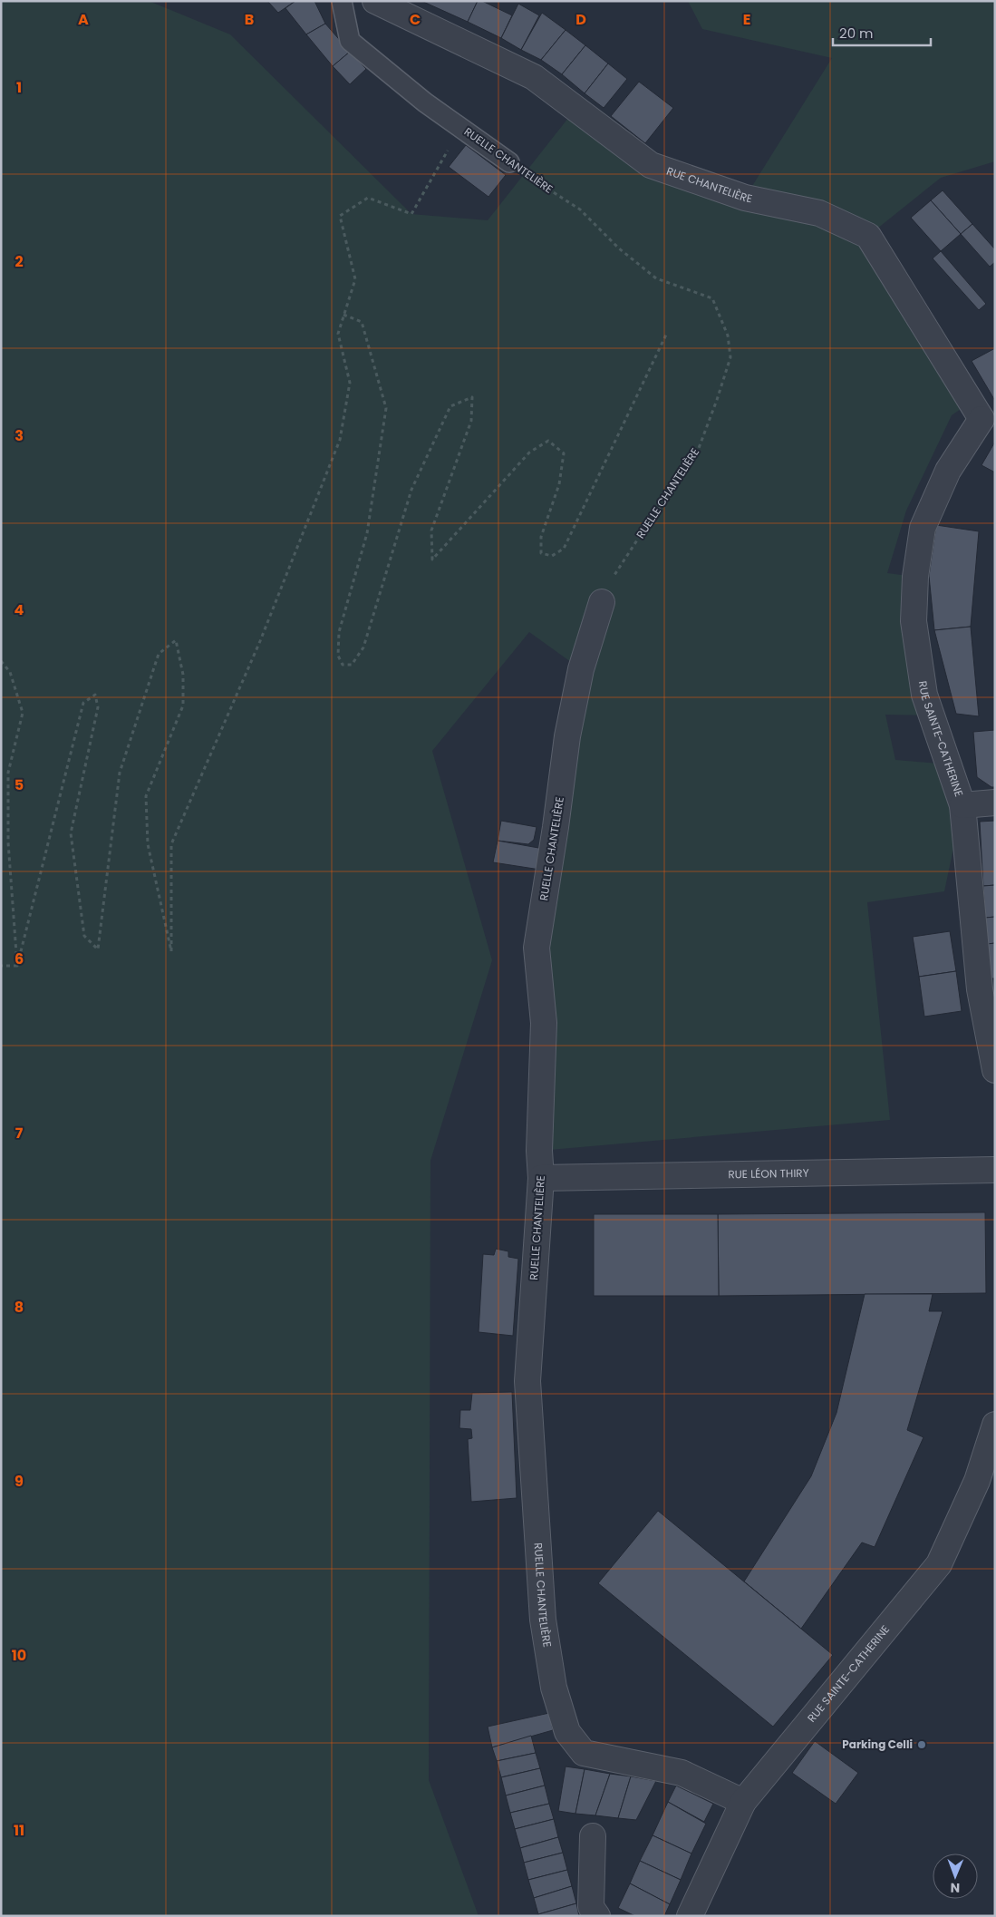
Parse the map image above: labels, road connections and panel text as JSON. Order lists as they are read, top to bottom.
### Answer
{
  "streets": {
    "street": [
      "RUELLE CHANTELIÈRE",
      "RUE CHANTELIÈRE",
      "RUE SAINTE-CATHERINE",
      "RUE LÉON THIRY"
    ]
  },
  "crossings": [
    ["RUELLE CHANTELIÈRE", "RUE SAINTE-CATHERINE"],
    ["RUELLE CHANTELIÈRE", "RUE LÉON THIRY"],
    ["RUE CHANTELIÈRE", "RUE SAINTE-CATHERINE"]
  ],
  "places": ["Parking Celli"],
  "scale_bar": "20 m",
  "north": "bottom",
  "grid": {
    "columns": [
      "A",
      "B",
      "C",
      "D",
      "E"
    ],
    "rows": [
      "1",
      "2",
      "3",
      "4",
      "5",
      "6",
      "7",
      "8",
      "9",
      "10",
      "11"
    ]
  }
}
